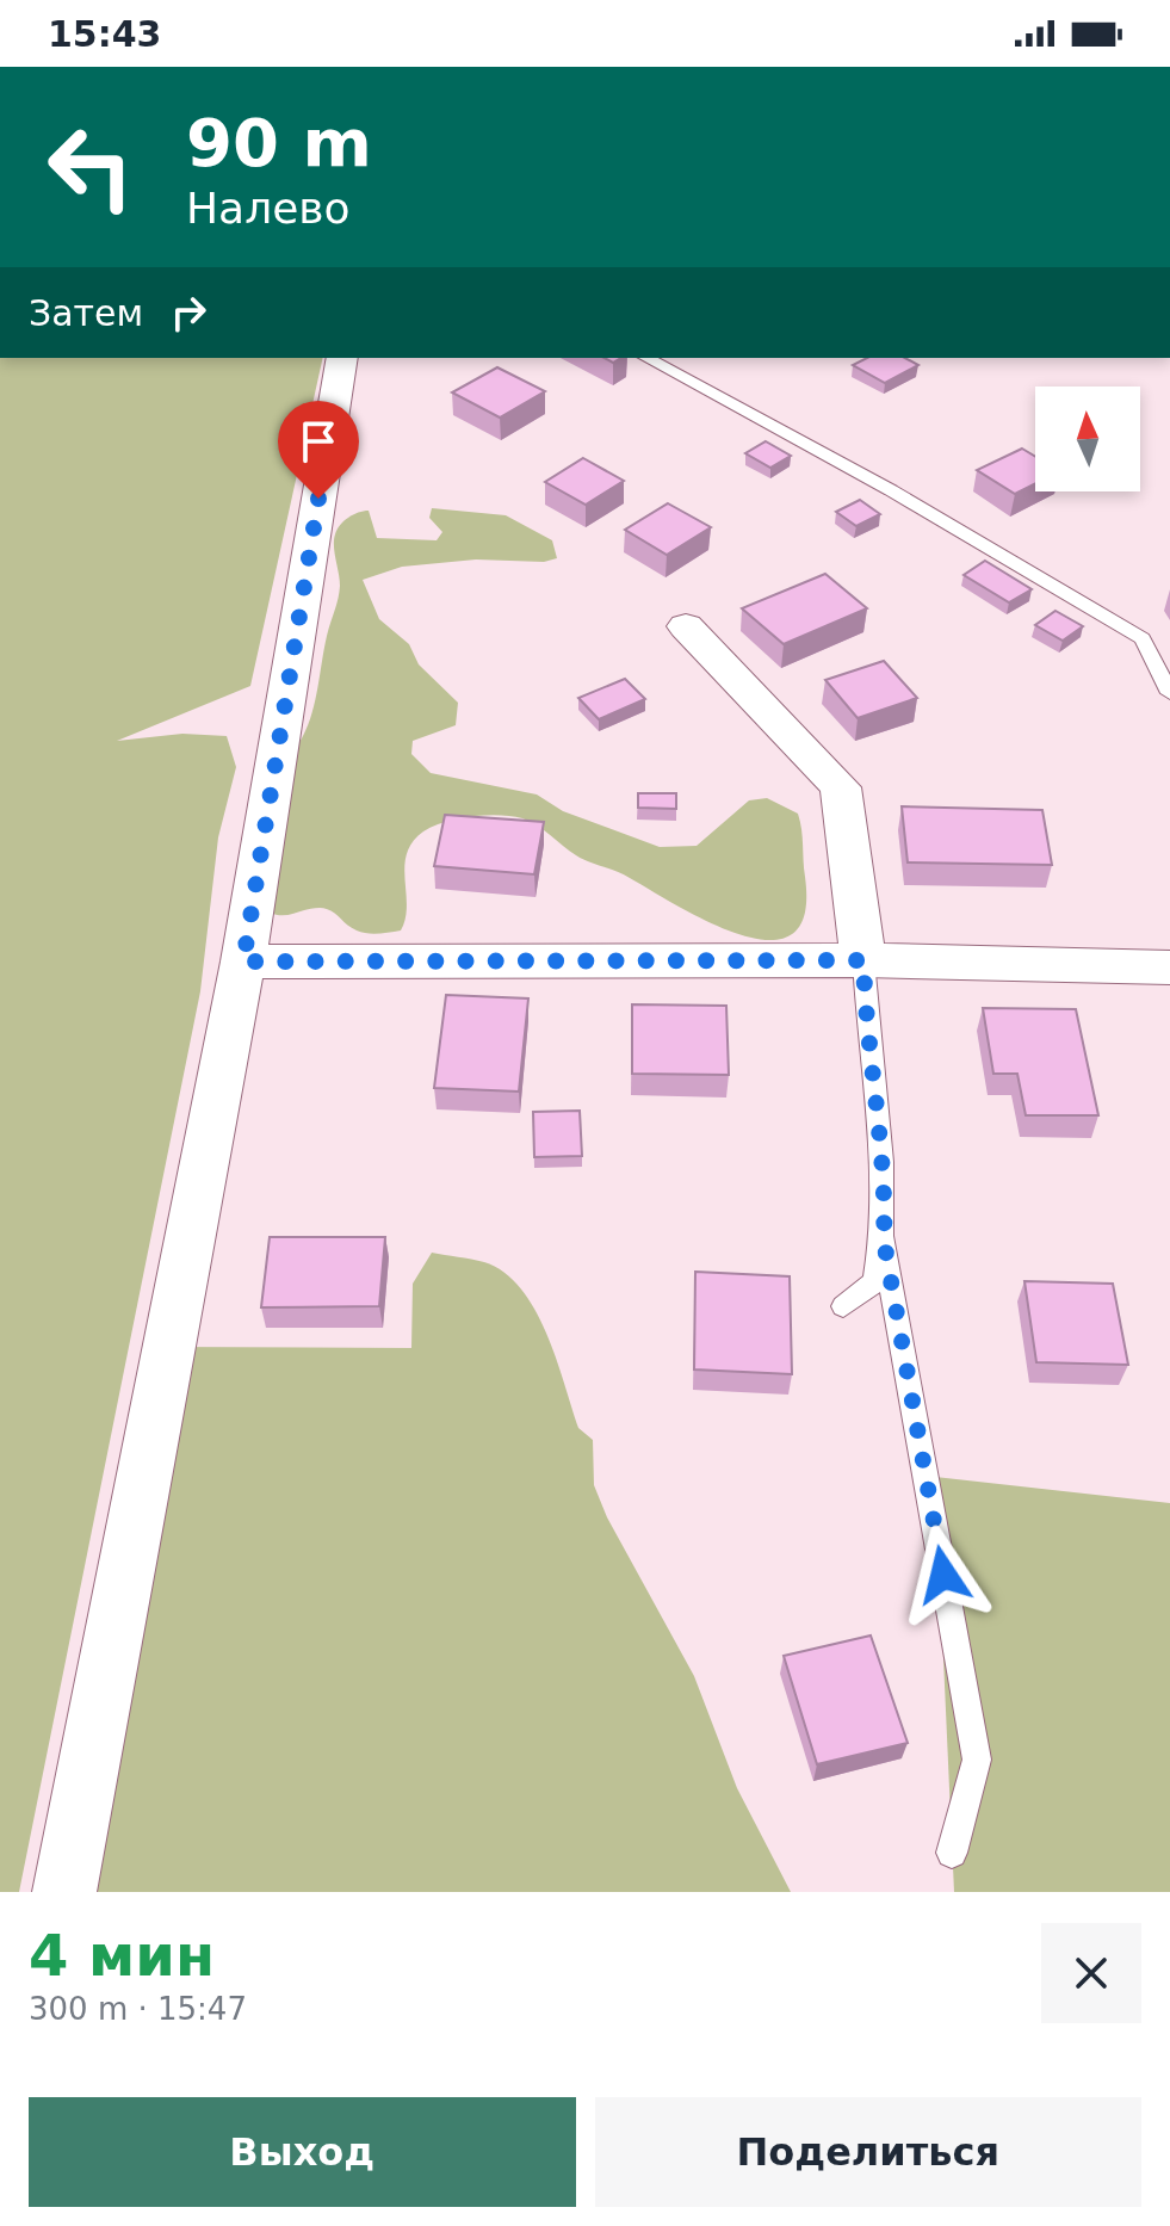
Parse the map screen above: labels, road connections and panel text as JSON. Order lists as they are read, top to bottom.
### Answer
{
  "north": "top",
  "page": {
    "status": "15:43",
    "turn": ["90 m", "Налево"],
    "then": "Затем",
    "heading": ["4 мин", "300 m · 15:47"],
    "buttons": ["Выход", "Поделиться"]
  }
}
